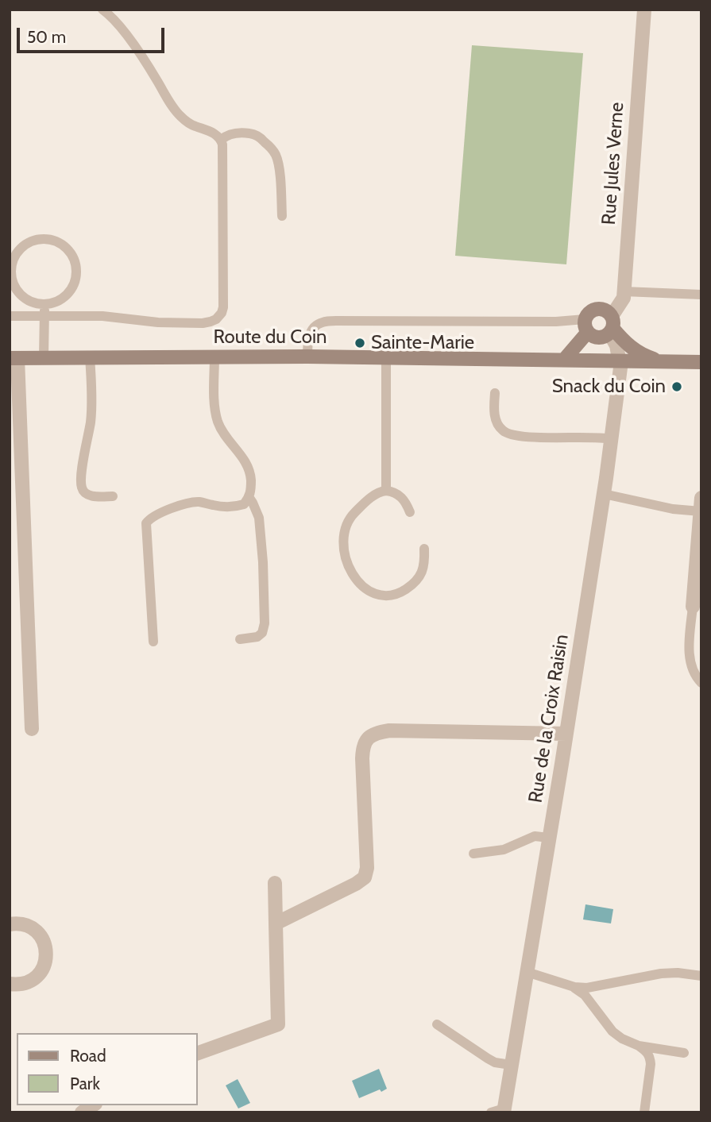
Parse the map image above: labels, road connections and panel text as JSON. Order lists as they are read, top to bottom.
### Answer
{
  "streets": {
    "main road": ["Route du Coin"],
    "street": ["Rue Jules Verne", "Rue de la Croix Raisin"]
  },
  "crossings": [
    ["Rue Jules Verne", "Route du Coin"],
    ["Rue Jules Verne", "Rue de la Croix Raisin"],
    ["Route du Coin", "Rue de la Croix Raisin"]
  ],
  "places": ["Sainte-Marie", "Snack du Coin"],
  "legend": ["Road", "Park"],
  "scale_bar": "50 m"
}
